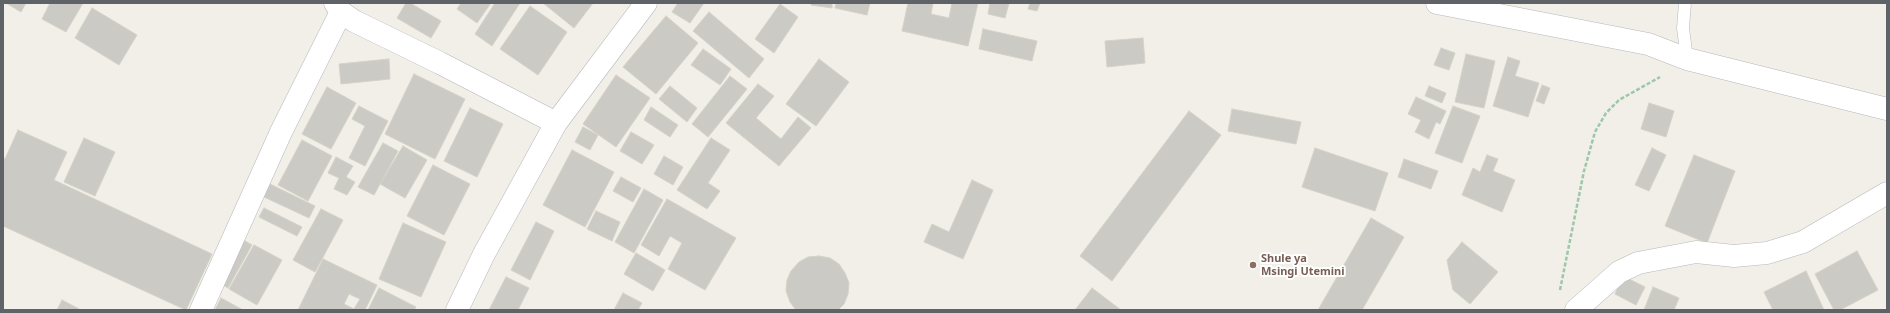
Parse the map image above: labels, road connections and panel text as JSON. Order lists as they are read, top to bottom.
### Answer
{
  "places": ["Shule ya Msingi Utemini"]
}
